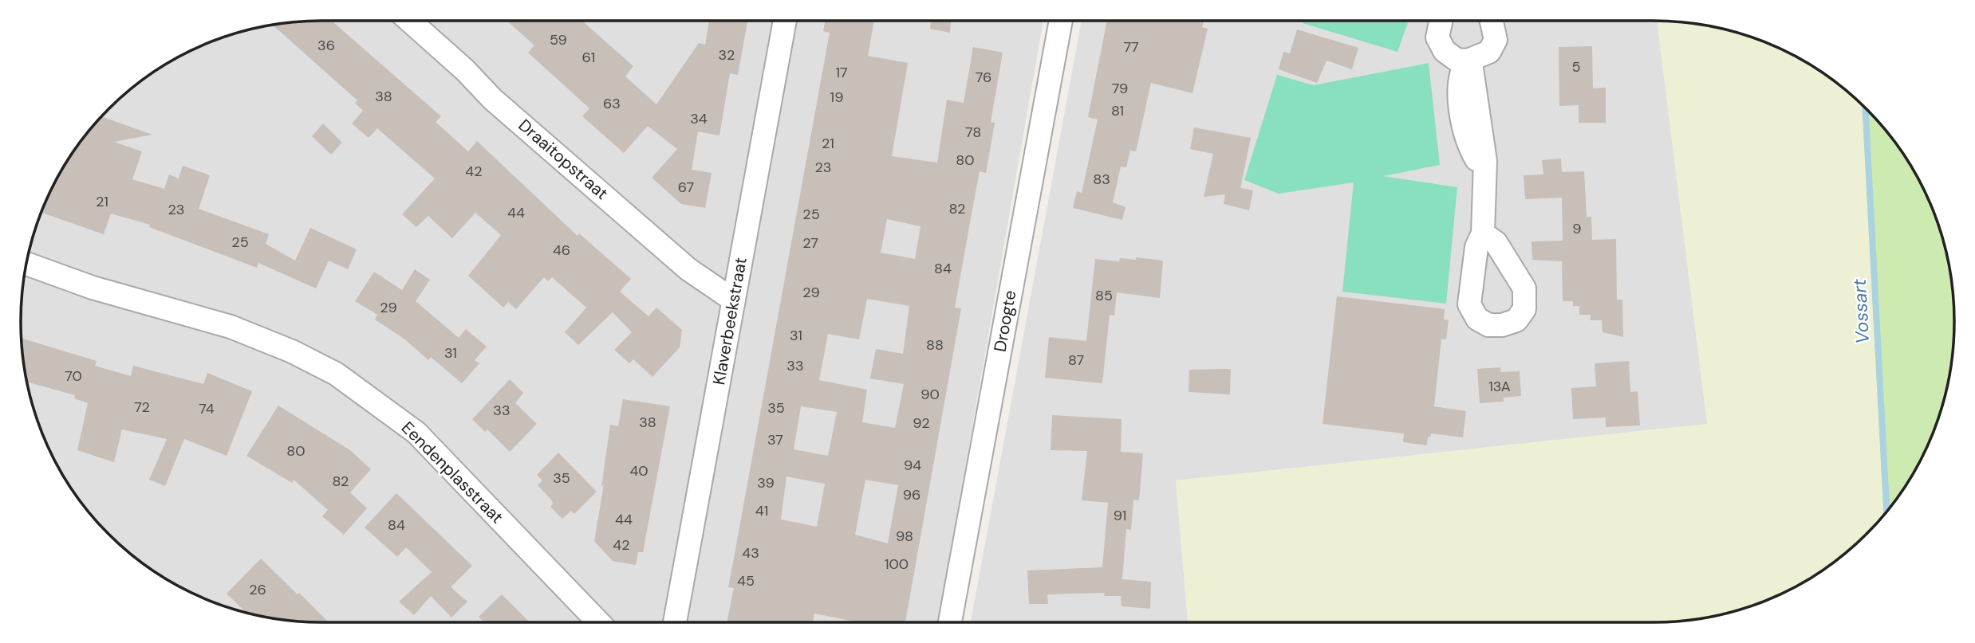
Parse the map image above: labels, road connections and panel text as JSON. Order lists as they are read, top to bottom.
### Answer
{
  "streets": {
    "street": [
      "Draaitopstraat",
      "Klaverbeekstraat",
      "Droogte",
      "Eendenplasstraat"
    ]
  },
  "crossings": [
    ["Draaitopstraat", "Klaverbeekstraat"]
  ],
  "water": ["Vossart"],
  "house_numbers": [
    "59",
    "36",
    "77",
    "32",
    "61",
    "5",
    "17",
    "76",
    "79",
    "38",
    "19",
    "63",
    "81",
    "34",
    "78",
    "21",
    "80",
    "23",
    "42",
    "83",
    "67",
    "21",
    "82",
    "23",
    "44",
    "25",
    "9",
    "25",
    "27",
    "46",
    "84",
    "29",
    "85",
    "29",
    "31",
    "88",
    "31",
    "87",
    "33",
    "70",
    "13A",
    "90",
    "72",
    "35",
    "74",
    "33",
    "38",
    "92",
    "37",
    "80",
    "94",
    "40",
    "35",
    "82",
    "39",
    "96",
    "41",
    "91",
    "44",
    "84",
    "98",
    "42",
    "43",
    "100",
    "45",
    "26"
  ]
}
